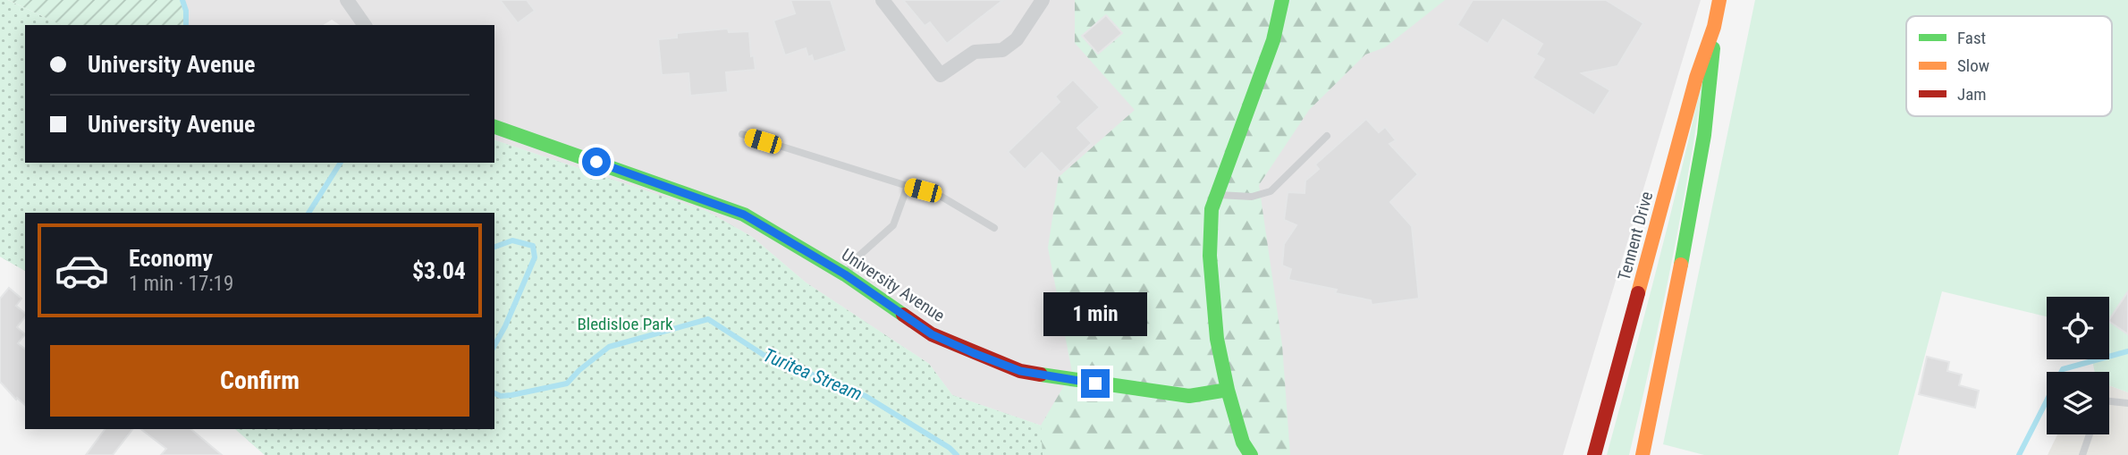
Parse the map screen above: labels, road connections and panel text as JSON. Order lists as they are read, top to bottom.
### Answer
{
  "streets": {
    "street": ["Tennent Drive", "University Avenue"]
  },
  "water": ["Turitea Stream"],
  "parks": ["Bledisloe Park"],
  "legend": ["Fast", "Slow", "Jam"],
  "page": {
    "banner": ["University Avenue", "University Avenue"],
    "list": [
      {
        "name": "Economy",
        "note": "1 min · 17:19",
        "value": "$3.04"
      }
    ],
    "bubble": "1 min",
    "buttons": "Confirm"
  }
}
